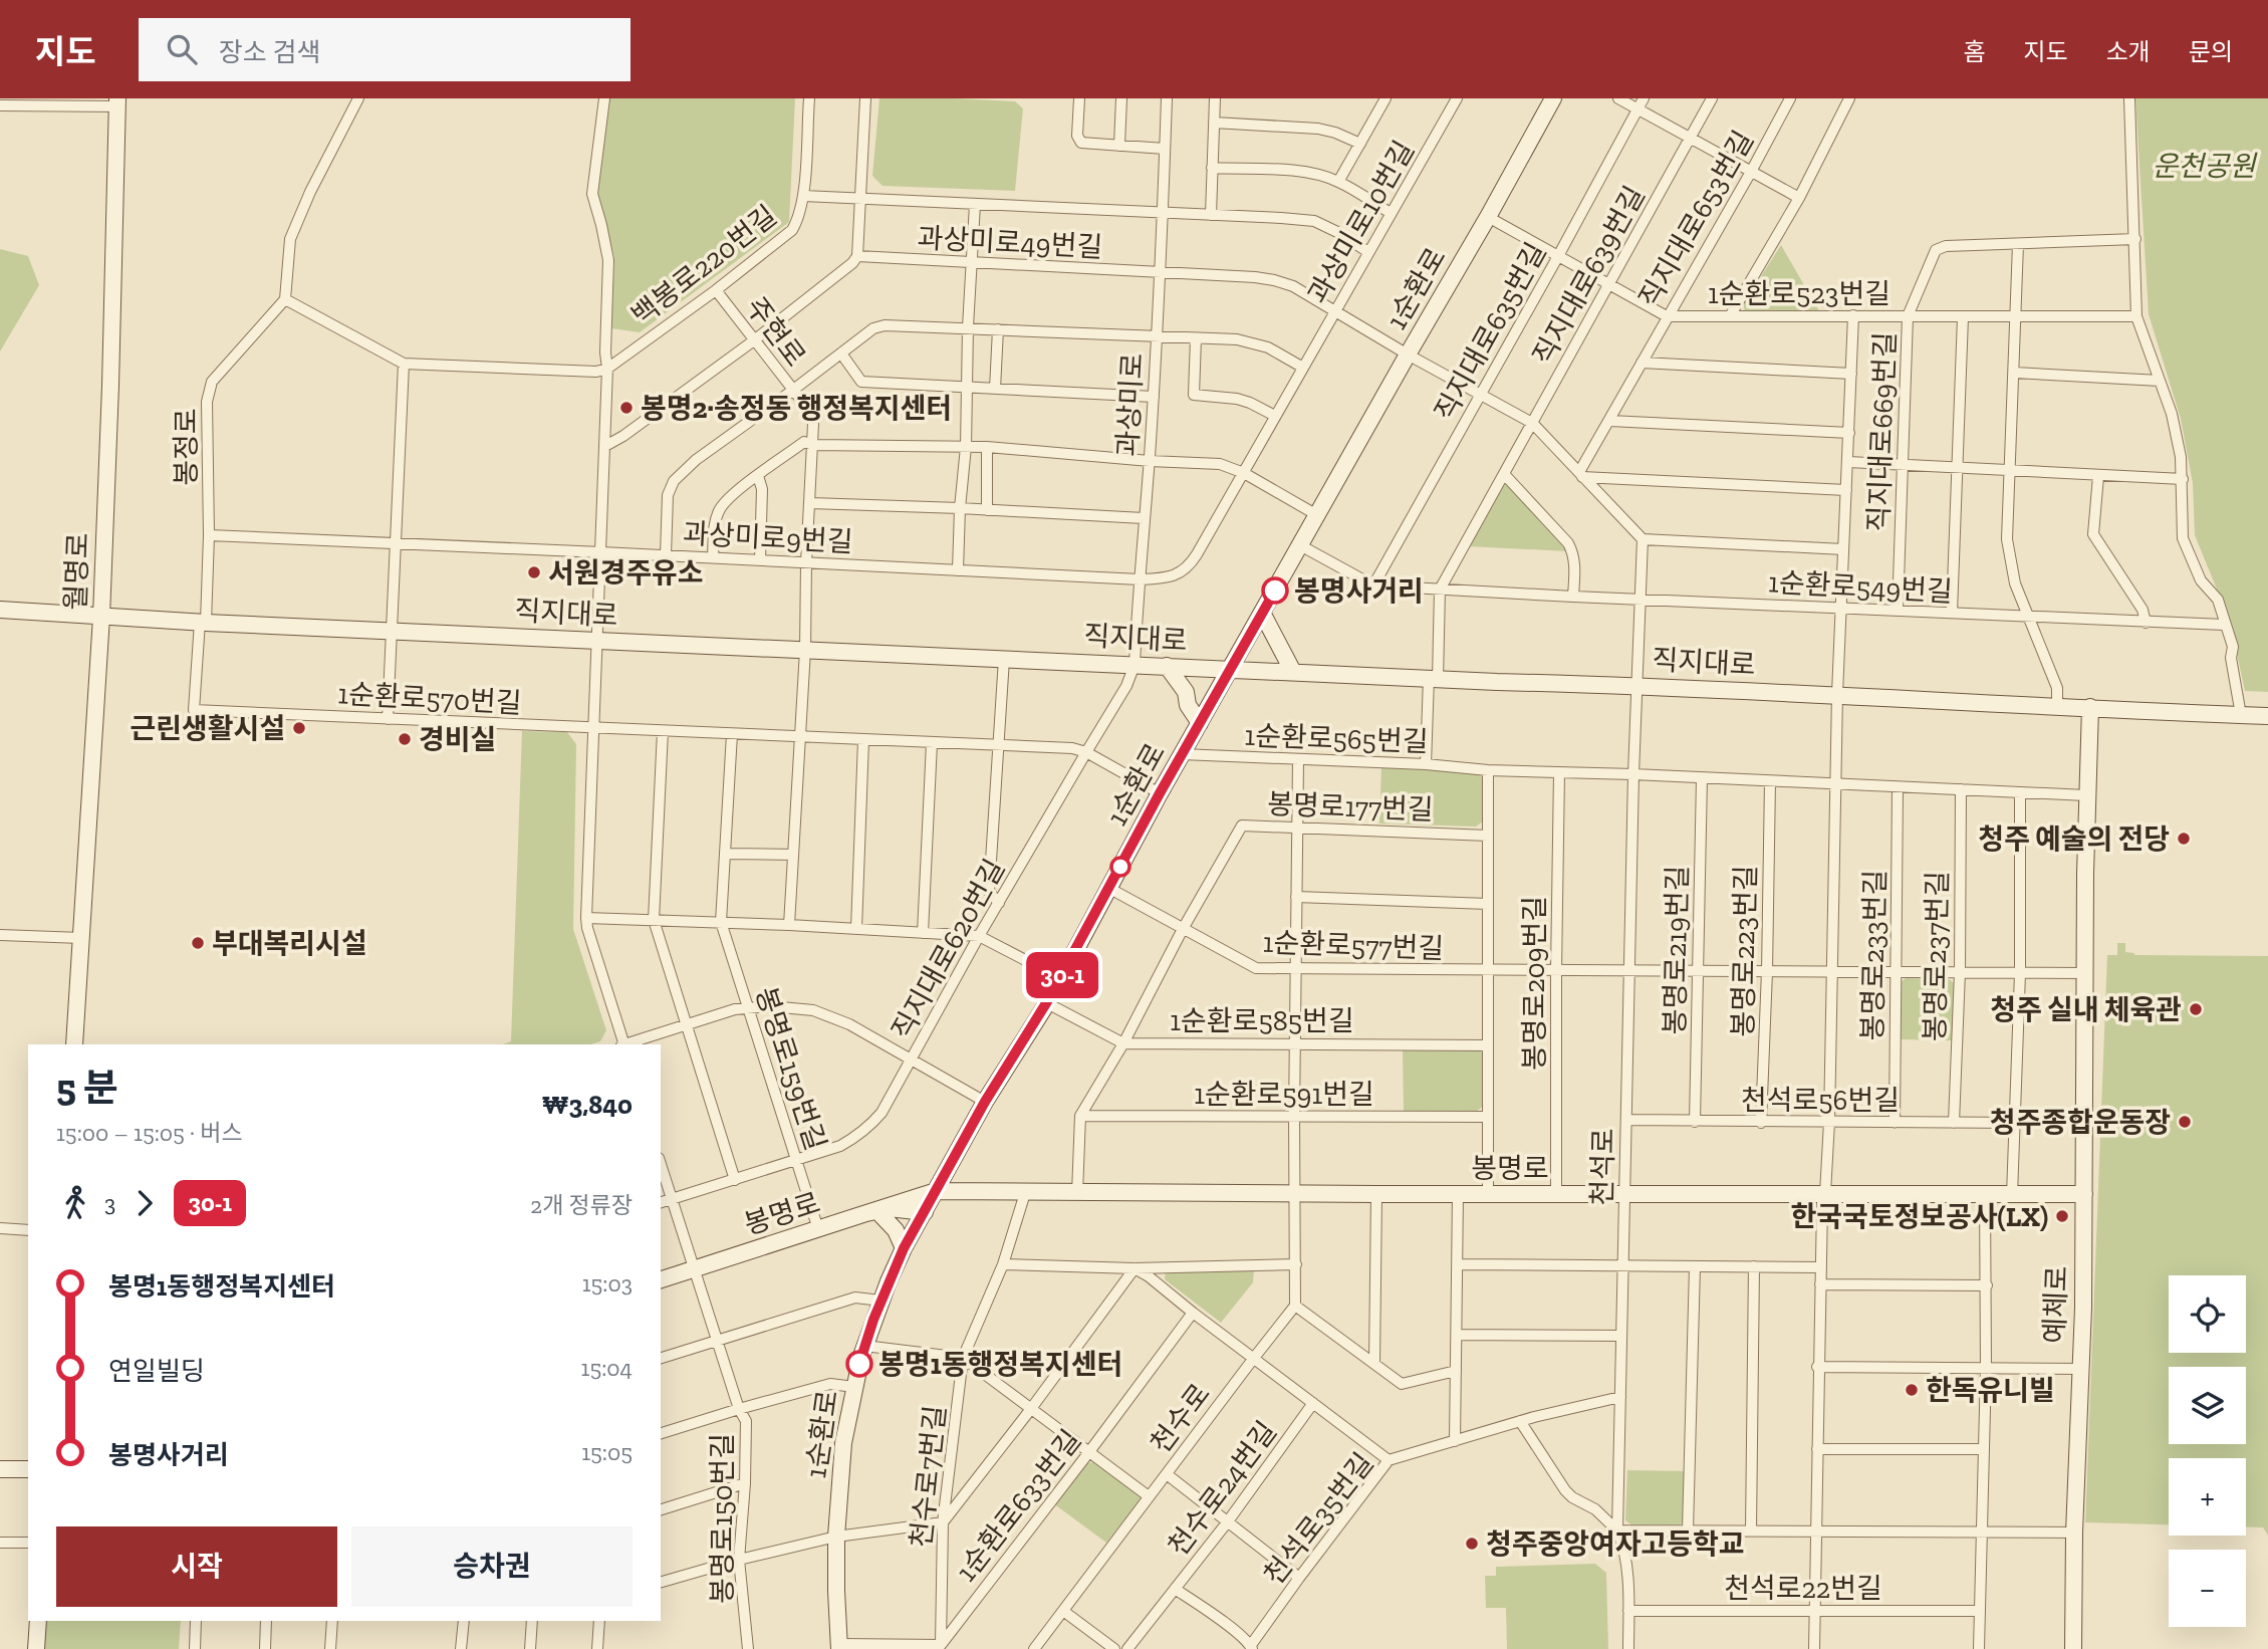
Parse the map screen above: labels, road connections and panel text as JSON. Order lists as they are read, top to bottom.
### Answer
{
  "streets": {
    "street": [
      "직지대로653번길",
      "과상미로10번길",
      "과상미로49번길",
      "백봉로220번길",
      "직지대로639번길",
      "1순환로",
      "1순환로523번길",
      "주현로",
      "직지대로635번길",
      "과상미로",
      "직지대로669번길",
      "봉정로",
      "과상미로9번길",
      "월명로",
      "1순환로549번길",
      "직지대로",
      "1순환로570번길",
      "1순환로565번길",
      "봉명로177번길",
      "1순환로577번길",
      "직지대로620번길",
      "봉명로219번길",
      "봉명로223번길",
      "봉명로233번길",
      "봉명로237번길",
      "봉명로209번길",
      "1순환로585번길",
      "봉명로159번길",
      "1순환로591번길",
      "천석로56번길",
      "천석로",
      "봉명로",
      "예체로",
      "천수로",
      "천수로7번길",
      "천수로24번길",
      "1순환로633번길",
      "봉명로150번길",
      "천석로35번길",
      "천석로22번길"
    ]
  },
  "crossings": [
    ["직지대로653번길", "과상미로49번길"],
    ["직지대로653번길", "1순환로523번길"],
    ["과상미로10번길", "과상미로49번길"],
    ["과상미로10번길", "과상미로"],
    ["과상미로10번길", "과상미로9번길"],
    ["과상미로49번길", "직지대로639번길"],
    ["과상미로49번길", "1순환로"],
    ["과상미로49번길", "직지대로635번길"],
    ["과상미로49번길", "과상미로"],
    ["백봉로220번길", "주현로"],
    ["직지대로639번길", "1순환로523번길"],
    ["직지대로639번길", "1순환로549번길"],
    ["직지대로639번길", "직지대로"],
    ["직지대로639번길", "1순환로565번길"],
    ["1순환로", "1순환로523번길"],
    ["1순환로", "1순환로549번길"],
    ["1순환로", "직지대로"],
    ["1순환로", "1순환로570번길"],
    ["1순환로", "1순환로565번길"],
    ["1순환로", "1순환로577번길"],
    ["1순환로", "1순환로585번길"],
    ["1순환로", "봉명로"],
    ["1순환로523번길", "직지대로635번길"],
    ["1순환로523번길", "직지대로669번길"],
    ["주현로", "과상미로9번길"],
    ["주현로", "직지대로"],
    ["주현로", "1순환로570번길"],
    ["직지대로635번길", "1순환로549번길"],
    ["과상미로", "과상미로9번길"],
    ["과상미로", "직지대로"],
    ["과상미로", "직지대로620번길"],
    ["직지대로669번길", "1순환로549번길"],
    ["봉정로", "과상미로9번길"],
    ["봉정로", "직지대로"],
    ["봉정로", "1순환로570번길"],
    ["월명로", "직지대로"],
    ["직지대로", "직지대로620번길"],
    ["직지대로", "천석로"],
    ["직지대로", "예체로"],
    ["1순환로570번길", "직지대로620번길"],
    ["1순환로565번길", "봉명로219번길"],
    ["1순환로565번길", "봉명로223번길"],
    ["1순환로565번길", "봉명로233번길"],
    ["1순환로565번길", "봉명로237번길"],
    ["1순환로565번길", "봉명로209번길"],
    ["1순환로565번길", "천석로"],
    ["1순환로565번길", "예체로"],
    ["봉명로177번길", "1순환로577번길"],
    ["봉명로177번길", "1순환로585번길"],
    ["봉명로177번길", "1순환로591번길"],
    ["봉명로177번길", "봉명로"],
    ["1순환로577번길", "봉명로219번길"],
    ["1순환로577번길", "봉명로223번길"],
    ["1순환로577번길", "봉명로233번길"],
    ["1순환로577번길", "봉명로237번길"],
    ["1순환로577번길", "봉명로209번길"],
    ["1순환로577번길", "천석로"],
    ["1순환로577번길", "예체로"],
    ["직지대로620번길", "봉명로159번길"],
    ["직지대로620번길", "봉명로150번길"],
    ["봉명로219번길", "천석로56번길"],
    ["봉명로223번길", "천석로56번길"],
    ["봉명로233번길", "천석로56번길"],
    ["봉명로237번길", "천석로56번길"],
    ["봉명로209번길", "봉명로"],
    ["봉명로159번길", "봉명로"],
    ["천석로56번길", "천석로"],
    ["천석로", "봉명로"],
    ["천석로", "천석로35번길"],
    ["천석로", "천석로22번길"],
    ["봉명로", "예체로"],
    ["봉명로", "천수로7번길"],
    ["봉명로", "봉명로150번길"],
    ["천수로7번길", "1순환로633번길"],
    ["천수로24번길", "천석로35번길"]
  ],
  "parks": ["운천공원"],
  "places": [
    "봉명2·송정동 행정복지센터",
    "서원경주유소",
    "봉명사거리",
    "근린생활시설",
    "경비실",
    "청주 예술의 전당",
    "부대복리시설",
    "청주 실내 체육관",
    "청주종합운동장",
    "한국국토정보공사(LX)",
    "봉명1동행정복지센터",
    "한독유니빌",
    "청주중앙여자고등학교"
  ],
  "lines": ["bus line 30-1"],
  "page": {
    "header": "지도",
    "search": "장소 검색",
    "nav": [
      "홈",
      "지도",
      "소개",
      "문의"
    ],
    "on_map": "30-1",
    "heading": ["5 분", "15:00 – 15:05 · 버스", "₩3,840"],
    "legs": ["3", "30-1", "2개 정류장"],
    "list": [
      {
        "name": "봉명1동행정복지센터",
        "value": "15:03"
      },
      {
        "name": "연일빌딩",
        "value": "15:04"
      },
      {
        "name": "봉명사거리",
        "value": "15:05"
      }
    ],
    "map_buttons": ["+", "−"],
    "buttons": ["시작", "승차권"]
  }
}
